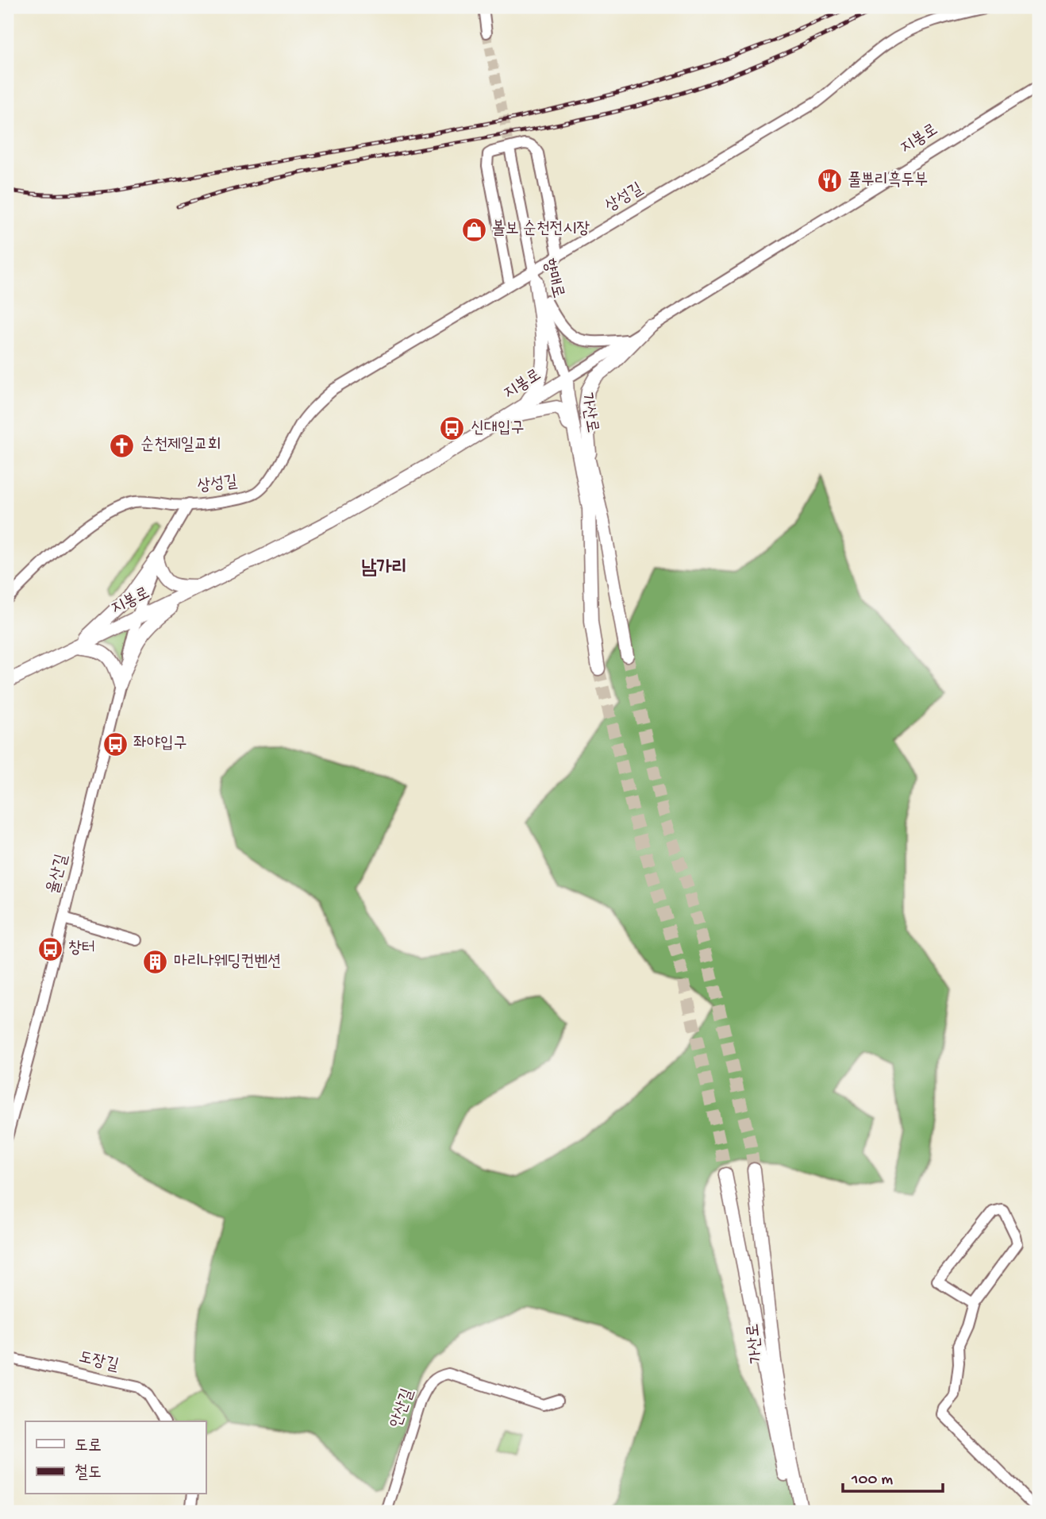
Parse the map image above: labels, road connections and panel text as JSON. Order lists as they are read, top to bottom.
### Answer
{
  "streets": {
    "main road": ["지봉로", "가산로"],
    "street": [
      "상성길",
      "향매로",
      "율산길",
      "도장길",
      "안산길"
    ]
  },
  "crossings": [
    ["지봉로", "향매로"],
    ["지봉로", "가산로"],
    ["지봉로", "율산길"],
    ["상성길", "향매로"],
    ["상성길", "율산길"],
    ["향매로", "가산로"]
  ],
  "districts": ["남가리"],
  "places": {
    "restaurant": ["풀뿌리흑두부"],
    "shop": ["볼보 순천전시장"],
    "bus stop": ["신대입구", "좌야입구", "창터"],
    "church": ["순천제일교회"],
    "building": ["마리나웨딩컨벤션"]
  },
  "legend": ["도로", "철도"],
  "scale_bar": "100 m"
}
